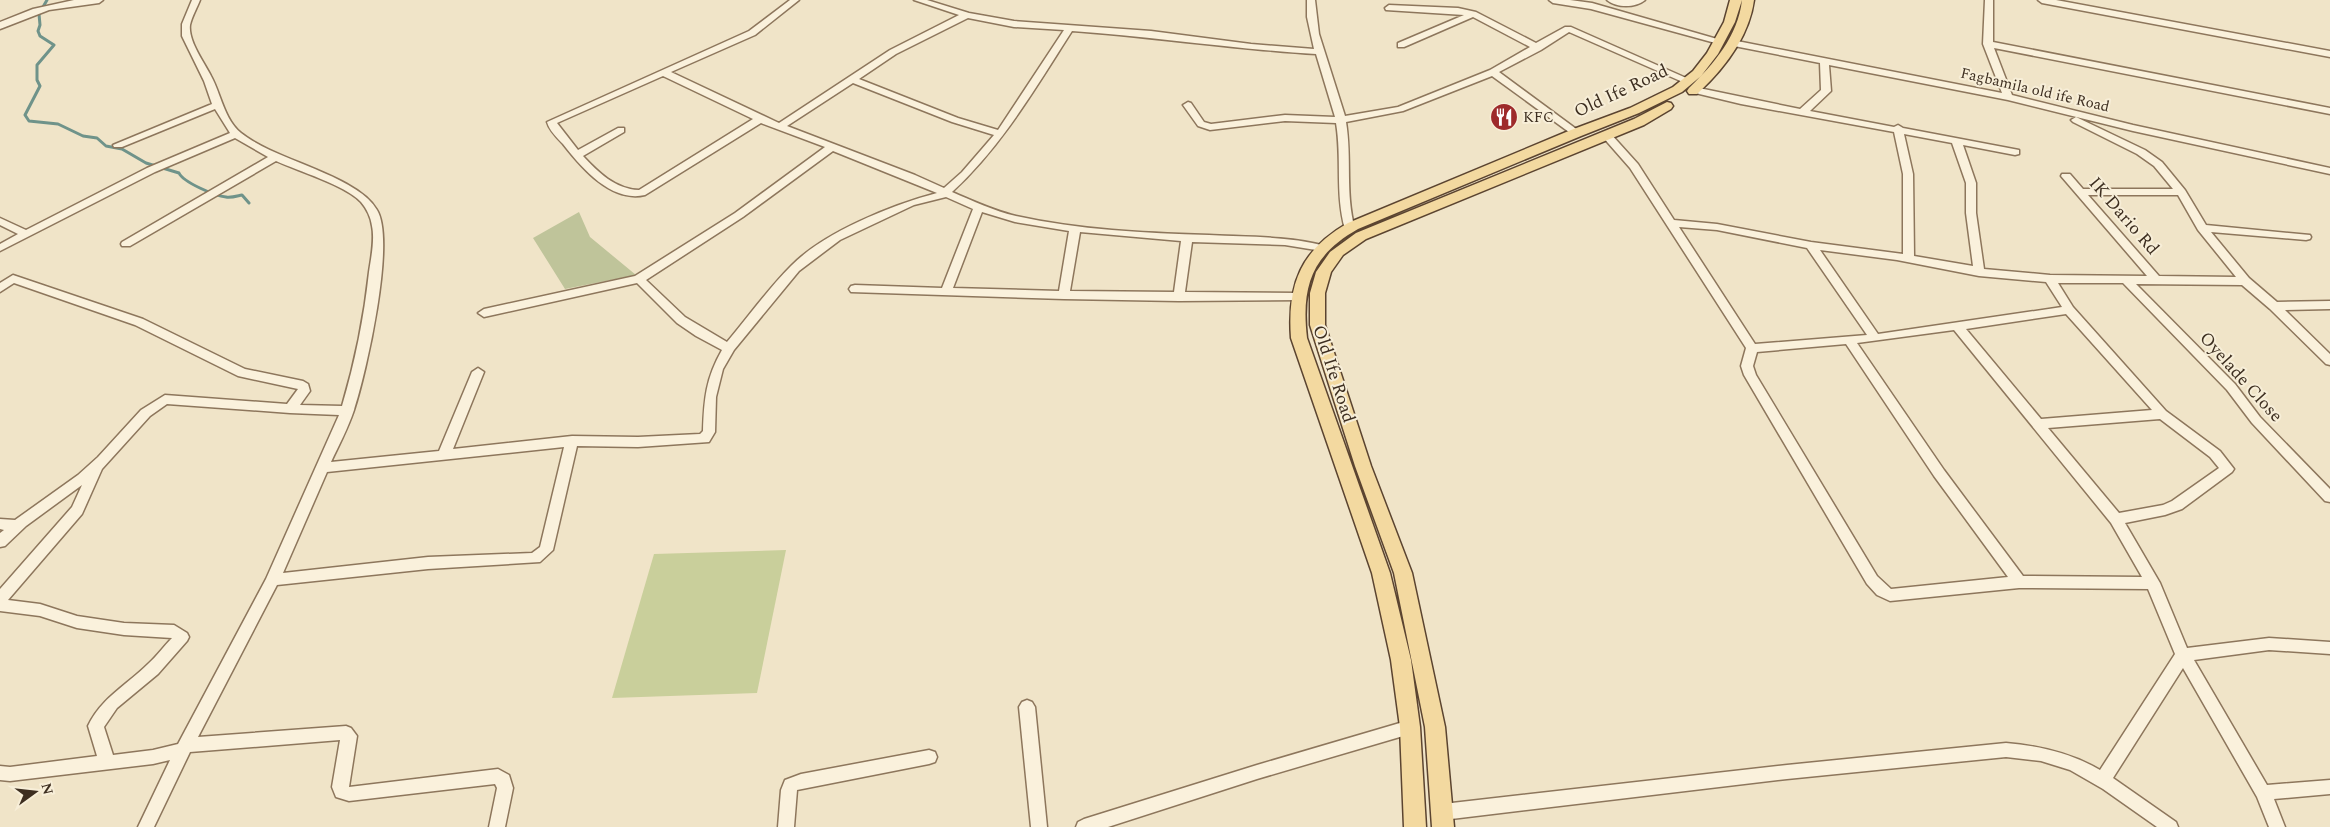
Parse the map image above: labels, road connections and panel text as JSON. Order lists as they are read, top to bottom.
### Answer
{
  "streets": {
    "main road": ["Old Ife Road"],
    "street": ["Fagbamila old ife Road", "IK Dario Rd", "Oyelade Close"]
  },
  "crossings": [
    ["Fagbamila old ife Road", "Old Ife Road"]
  ],
  "places": {
    "restaurant": ["KFC"]
  },
  "north": "right"
}
